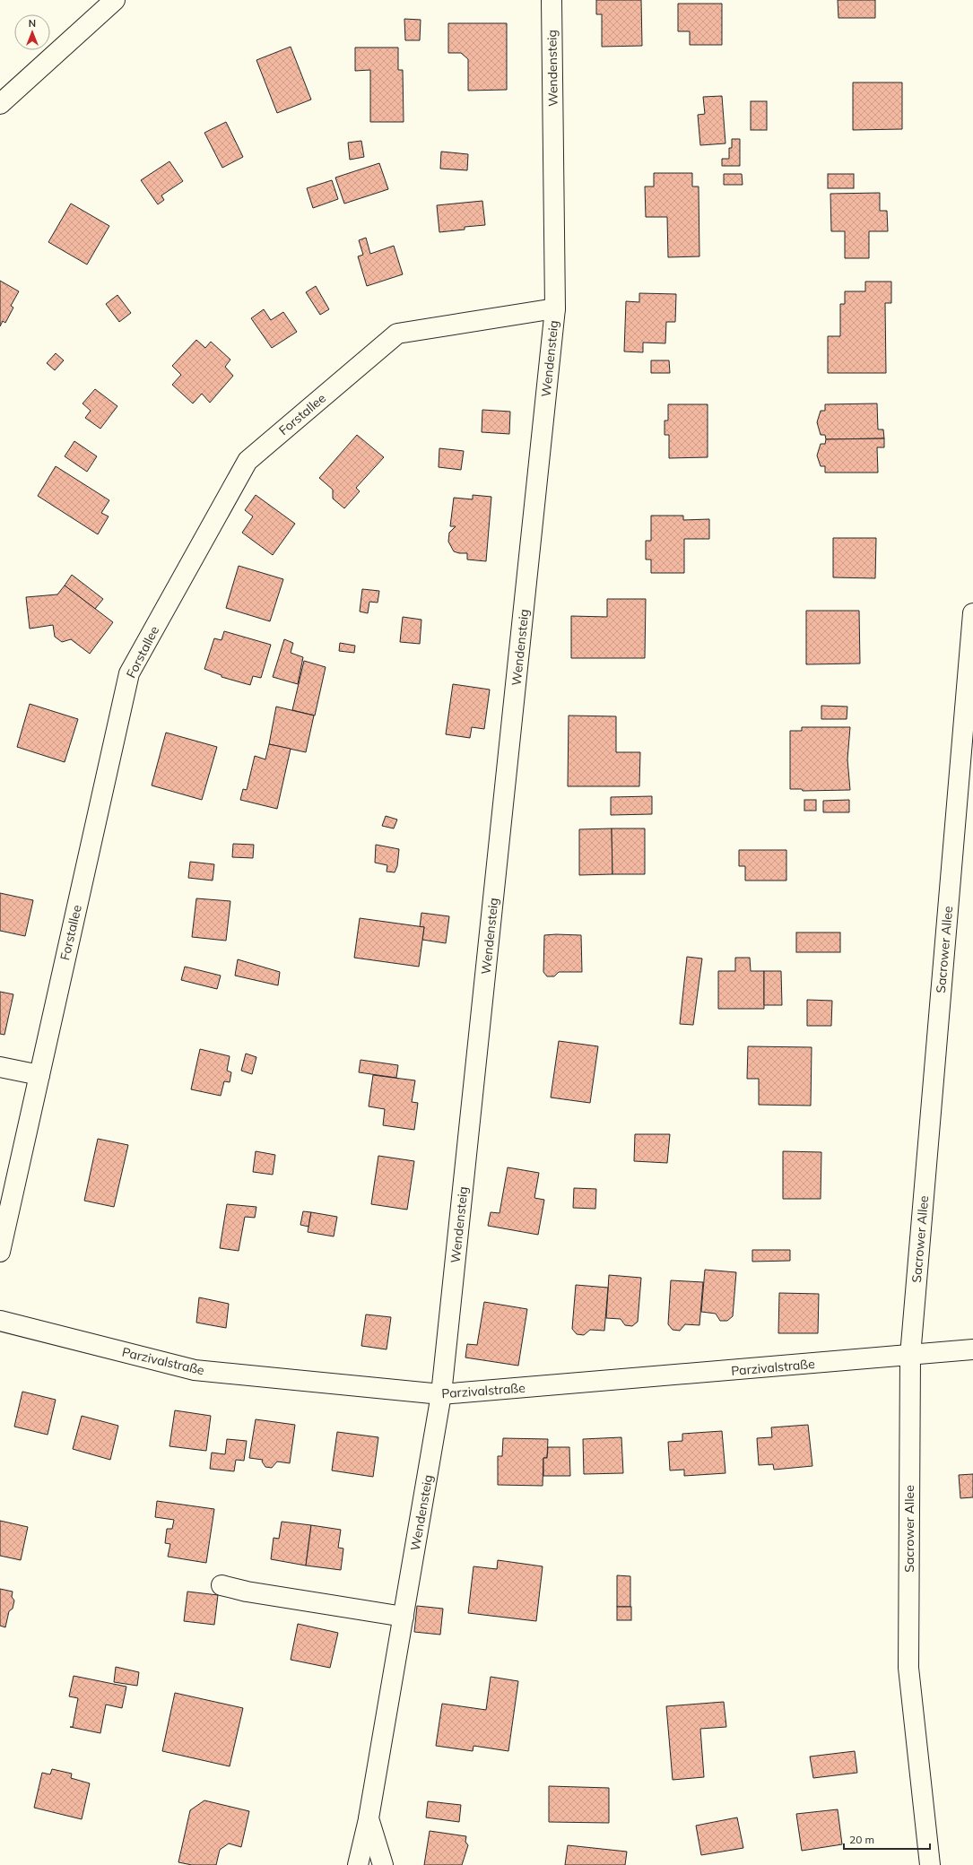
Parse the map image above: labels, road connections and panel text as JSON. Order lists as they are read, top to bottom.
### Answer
{
  "streets": {
    "street": [
      "Wendensteig",
      "Forstallee",
      "Sacrower Allee",
      "Parzivalstraße"
    ]
  },
  "crossings": [
    ["Wendensteig", "Forstallee"],
    ["Wendensteig", "Parzivalstraße"],
    ["Sacrower Allee", "Parzivalstraße"]
  ],
  "scale_bar": "20 m",
  "north": "top"
}
